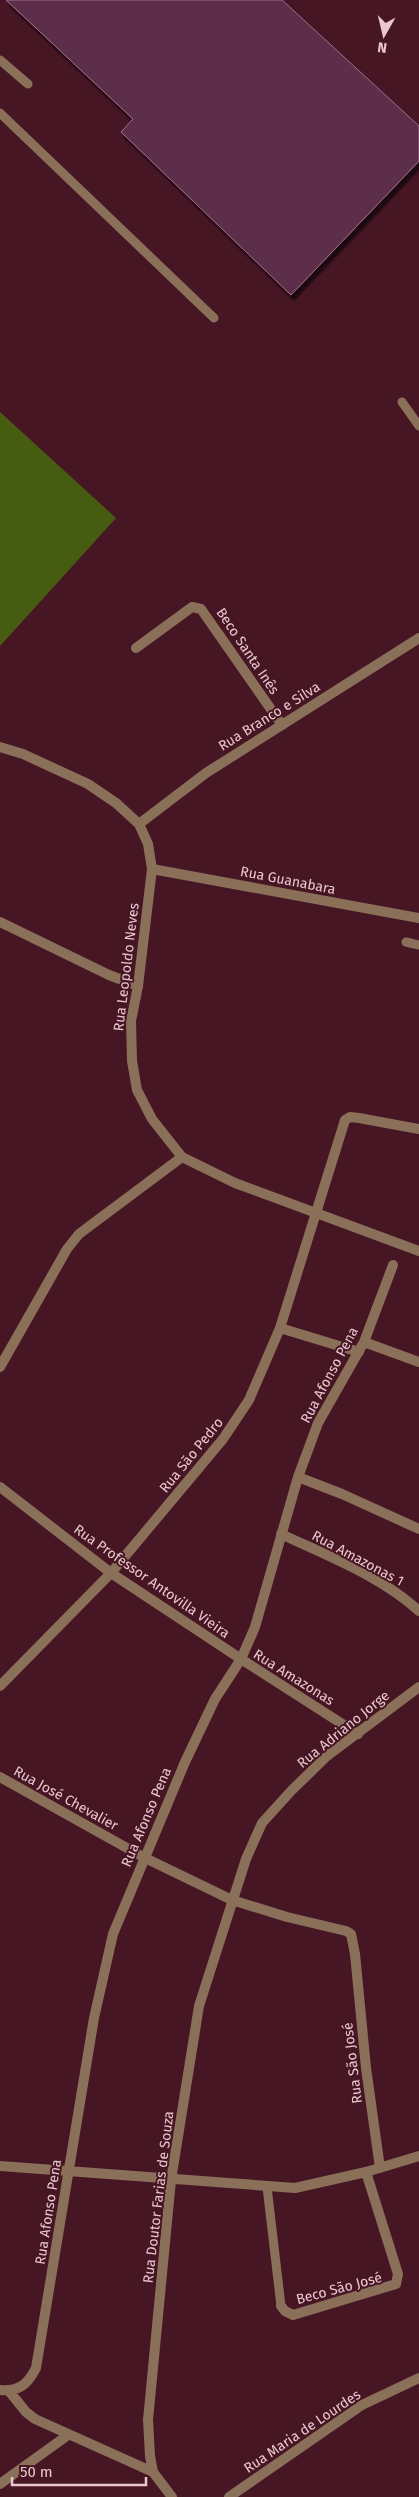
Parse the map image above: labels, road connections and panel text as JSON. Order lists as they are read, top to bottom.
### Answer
{
  "streets": {
    "street": [
      "Beco Santa Inês",
      "Rua Branco e Silva",
      "Rua Guanabara",
      "Rua Leopoldo Neves",
      "Rua Afonso Pena",
      "Rua São Pedro",
      "Rua Amazonas 1",
      "Rua Professor Antovilla Vieira",
      "Rua Amazonas",
      "Rua Adriano Jorge",
      "Rua José Chevalier",
      "Rua São José",
      "Rua Doutor Farias de Souza",
      "Beco São José",
      "Rua Maria de Lourdes"
    ]
  },
  "crossings": [
    ["Beco Santa Inês", "Rua Branco e Silva"],
    ["Rua Branco e Silva", "Rua Leopoldo Neves"],
    ["Rua Guanabara", "Rua Leopoldo Neves"],
    ["Rua Leopoldo Neves", "Rua São Pedro"],
    ["Rua Afonso Pena", "Rua Amazonas 1"],
    ["Rua Afonso Pena", "Rua Professor Antovilla Vieira"],
    ["Rua Afonso Pena", "Rua Amazonas"],
    ["Rua Afonso Pena", "Rua José Chevalier"],
    ["Rua São Pedro", "Rua Professor Antovilla Vieira"],
    ["Rua Professor Antovilla Vieira", "Rua Amazonas"],
    ["Rua Amazonas", "Rua Adriano Jorge"],
    ["Rua Adriano Jorge", "Rua José Chevalier"],
    ["Rua Adriano Jorge", "Rua Doutor Farias de Souza"],
    ["Rua José Chevalier", "Rua São José"],
    ["Rua José Chevalier", "Rua Doutor Farias de Souza"]
  ],
  "scale_bar": "50 m",
  "north": "bottom"
}
